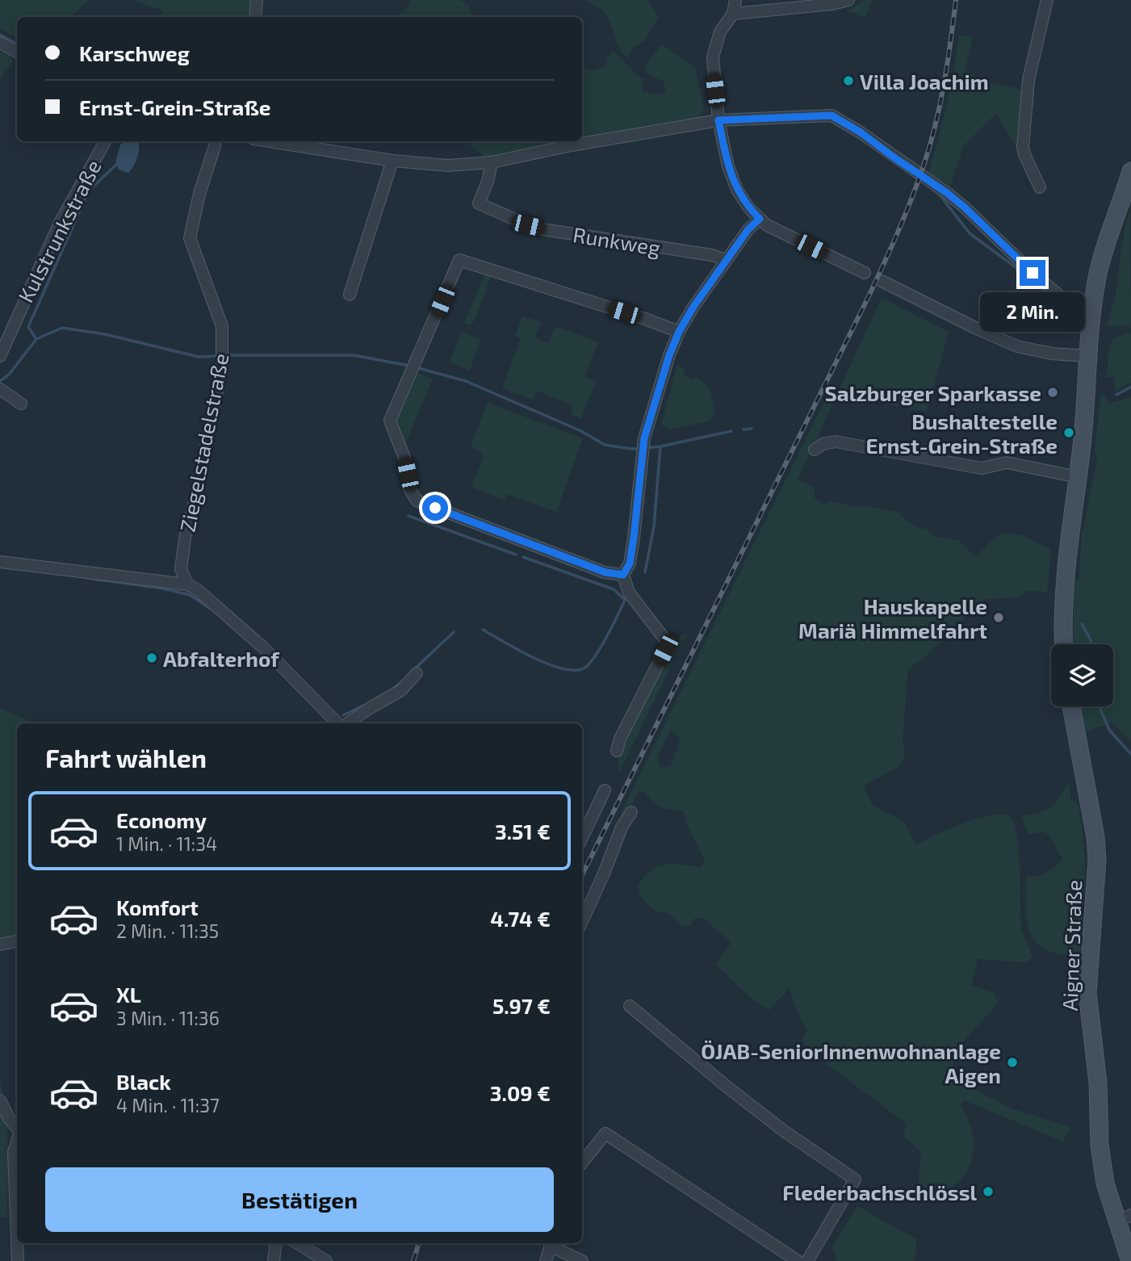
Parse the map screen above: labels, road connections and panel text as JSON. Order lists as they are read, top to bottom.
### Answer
{
  "streets": {
    "main road": ["Aigner Straße"],
    "street": ["Kulstrunkstraße", "Runkweg", "Ziegelstadelstraße"]
  },
  "places": [
    "Villa Joachim",
    "Salzburger Sparkasse",
    "Bushaltestelle Ernst-Grein-Straße",
    "Hauskapelle Mariä Himmelfahrt",
    "Abfalterhof",
    "ÖJAB-SeniorInnenwohnanlage Aigen",
    "Flederbachschlössl"
  ],
  "page": {
    "banner": ["Karschweg", "Ernst-Grein-Straße"],
    "bubble": "2 Min.",
    "heading": "Fahrt wählen",
    "list": [
      {
        "name": "Economy",
        "note": "1 Min. · 11:34",
        "value": "3.51 €"
      },
      {
        "name": "Komfort",
        "note": "2 Min. · 11:35",
        "value": "4.74 €"
      },
      {
        "name": "XL",
        "note": "3 Min. · 11:36",
        "value": "5.97 €"
      },
      {
        "name": "Black",
        "note": "4 Min. · 11:37",
        "value": "3.09 €"
      }
    ],
    "buttons": "Bestätigen"
  }
}
